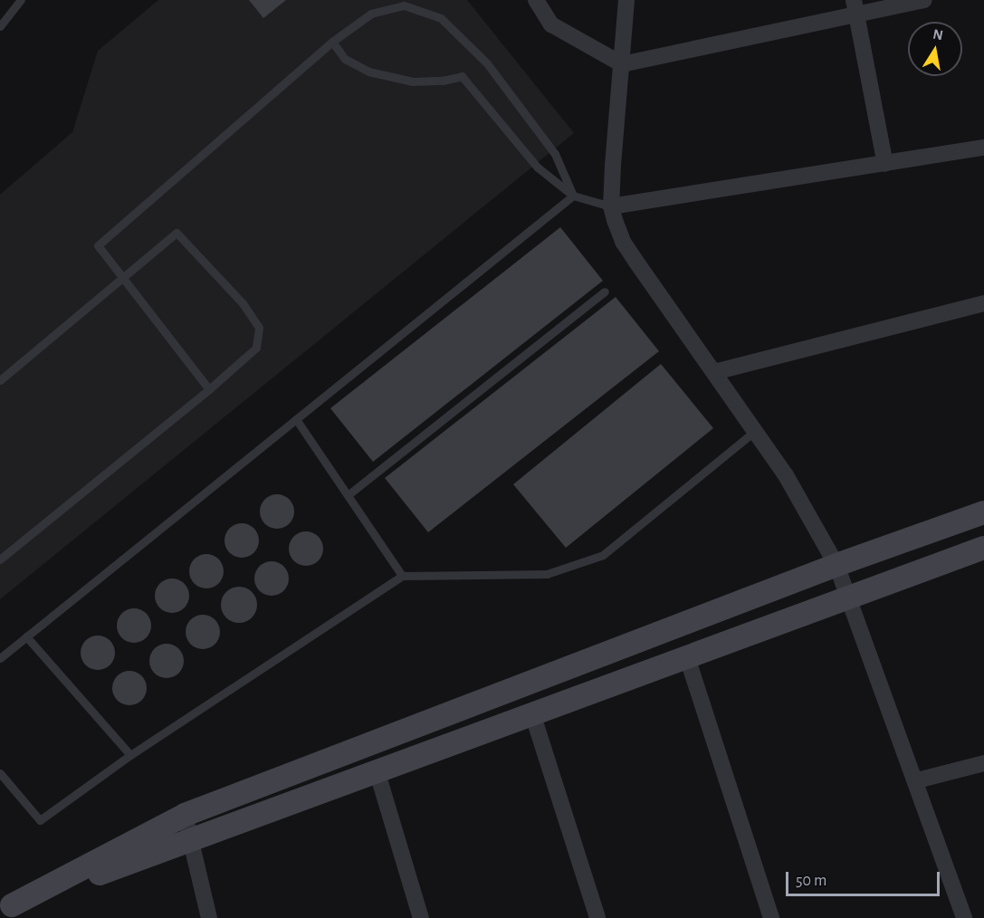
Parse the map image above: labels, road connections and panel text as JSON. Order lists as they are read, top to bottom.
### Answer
{
  "scale_bar": "50 m",
  "north": "top"
}
